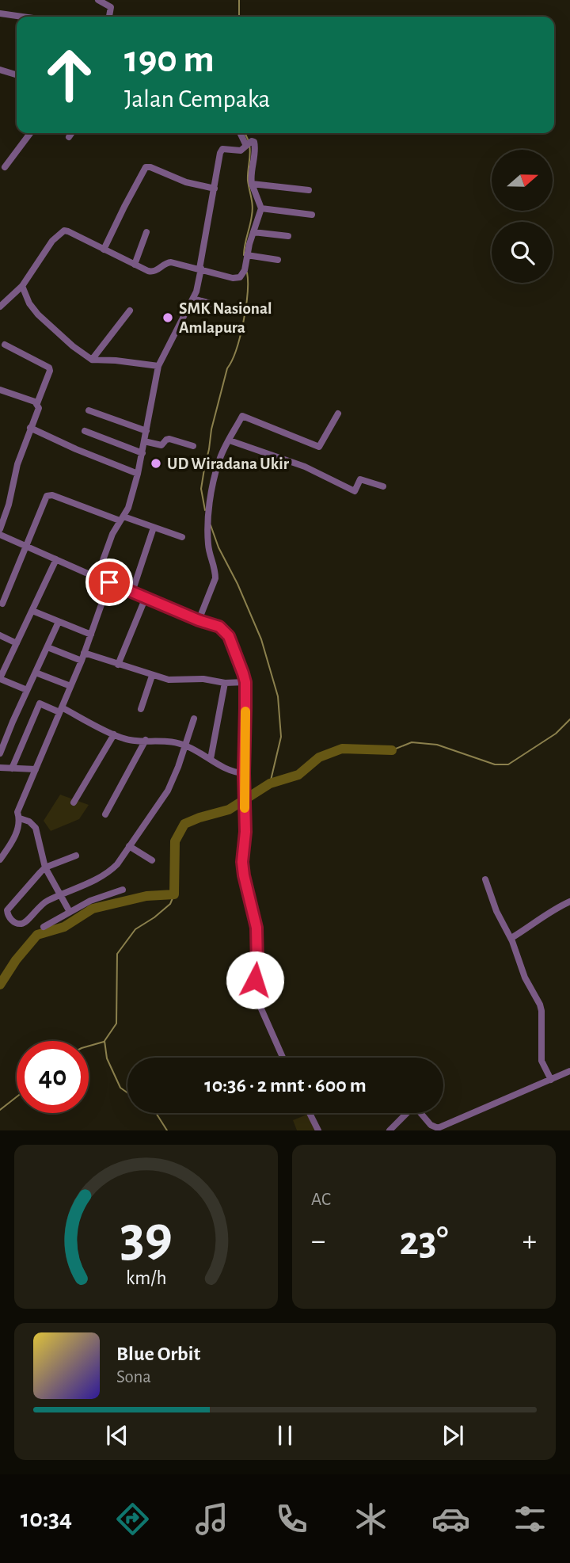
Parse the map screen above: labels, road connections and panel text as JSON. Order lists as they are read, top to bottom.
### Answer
{
  "places": ["SMK Nasional Amlapura", "UD Wiradana Ukir"],
  "north": "right",
  "page": {
    "turn": ["190 m", "Jalan Cempaka"],
    "limit": "40",
    "trip": "10:36 · 2 mnt · 600 m",
    "tile": "AC",
    "heat": ["−", "23°", "+"],
    "song": ["Blue Orbit", "Sona"],
    "tabs": "10:34",
    "gauge": ["39", "km/h"]
  }
}
